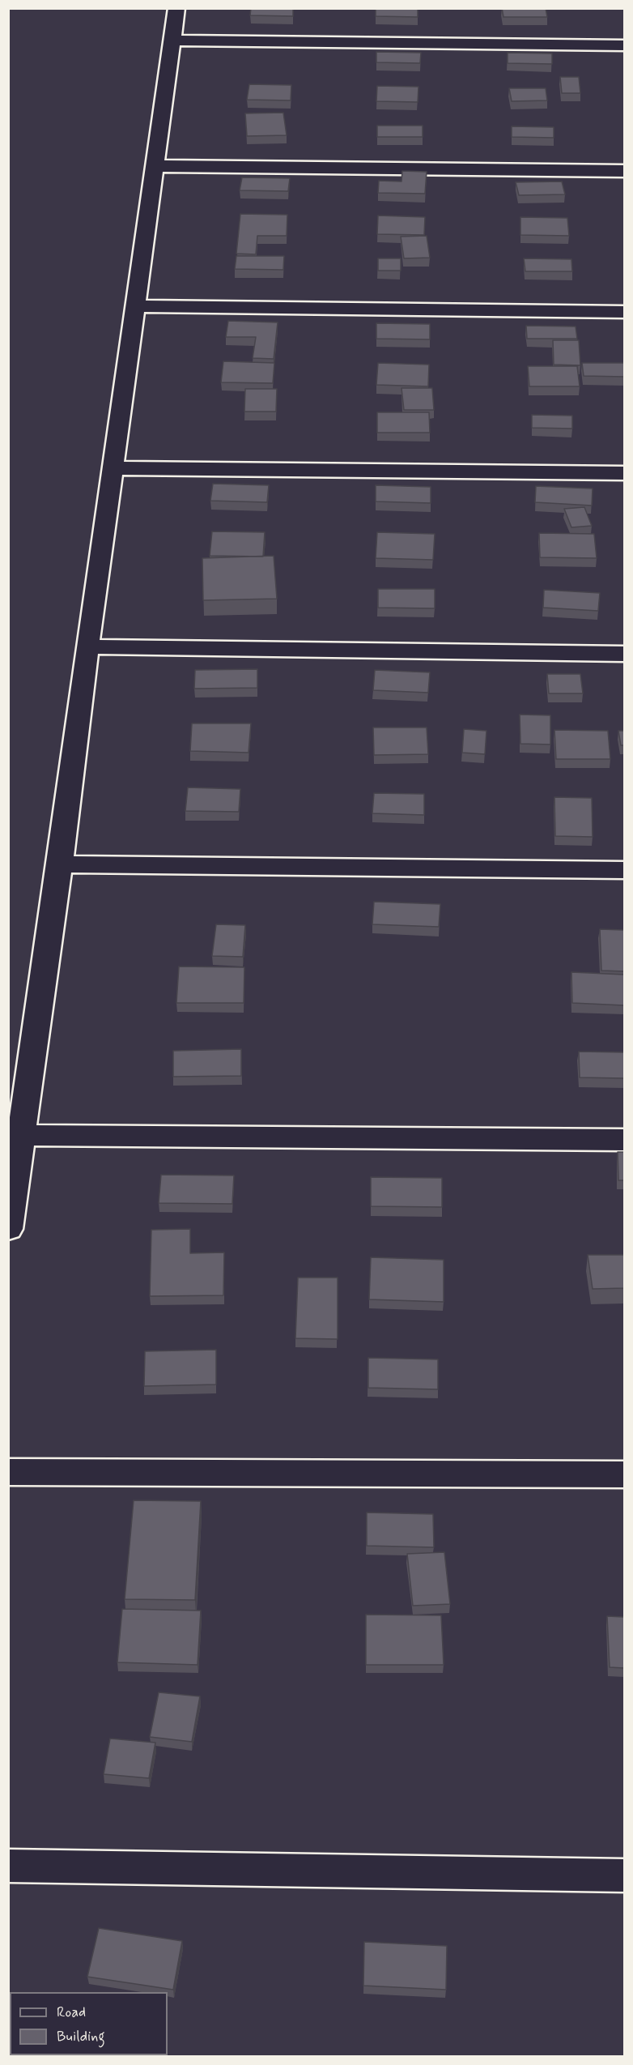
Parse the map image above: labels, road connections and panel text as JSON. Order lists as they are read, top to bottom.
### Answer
{
  "legend": ["Road", "Building"]
}
